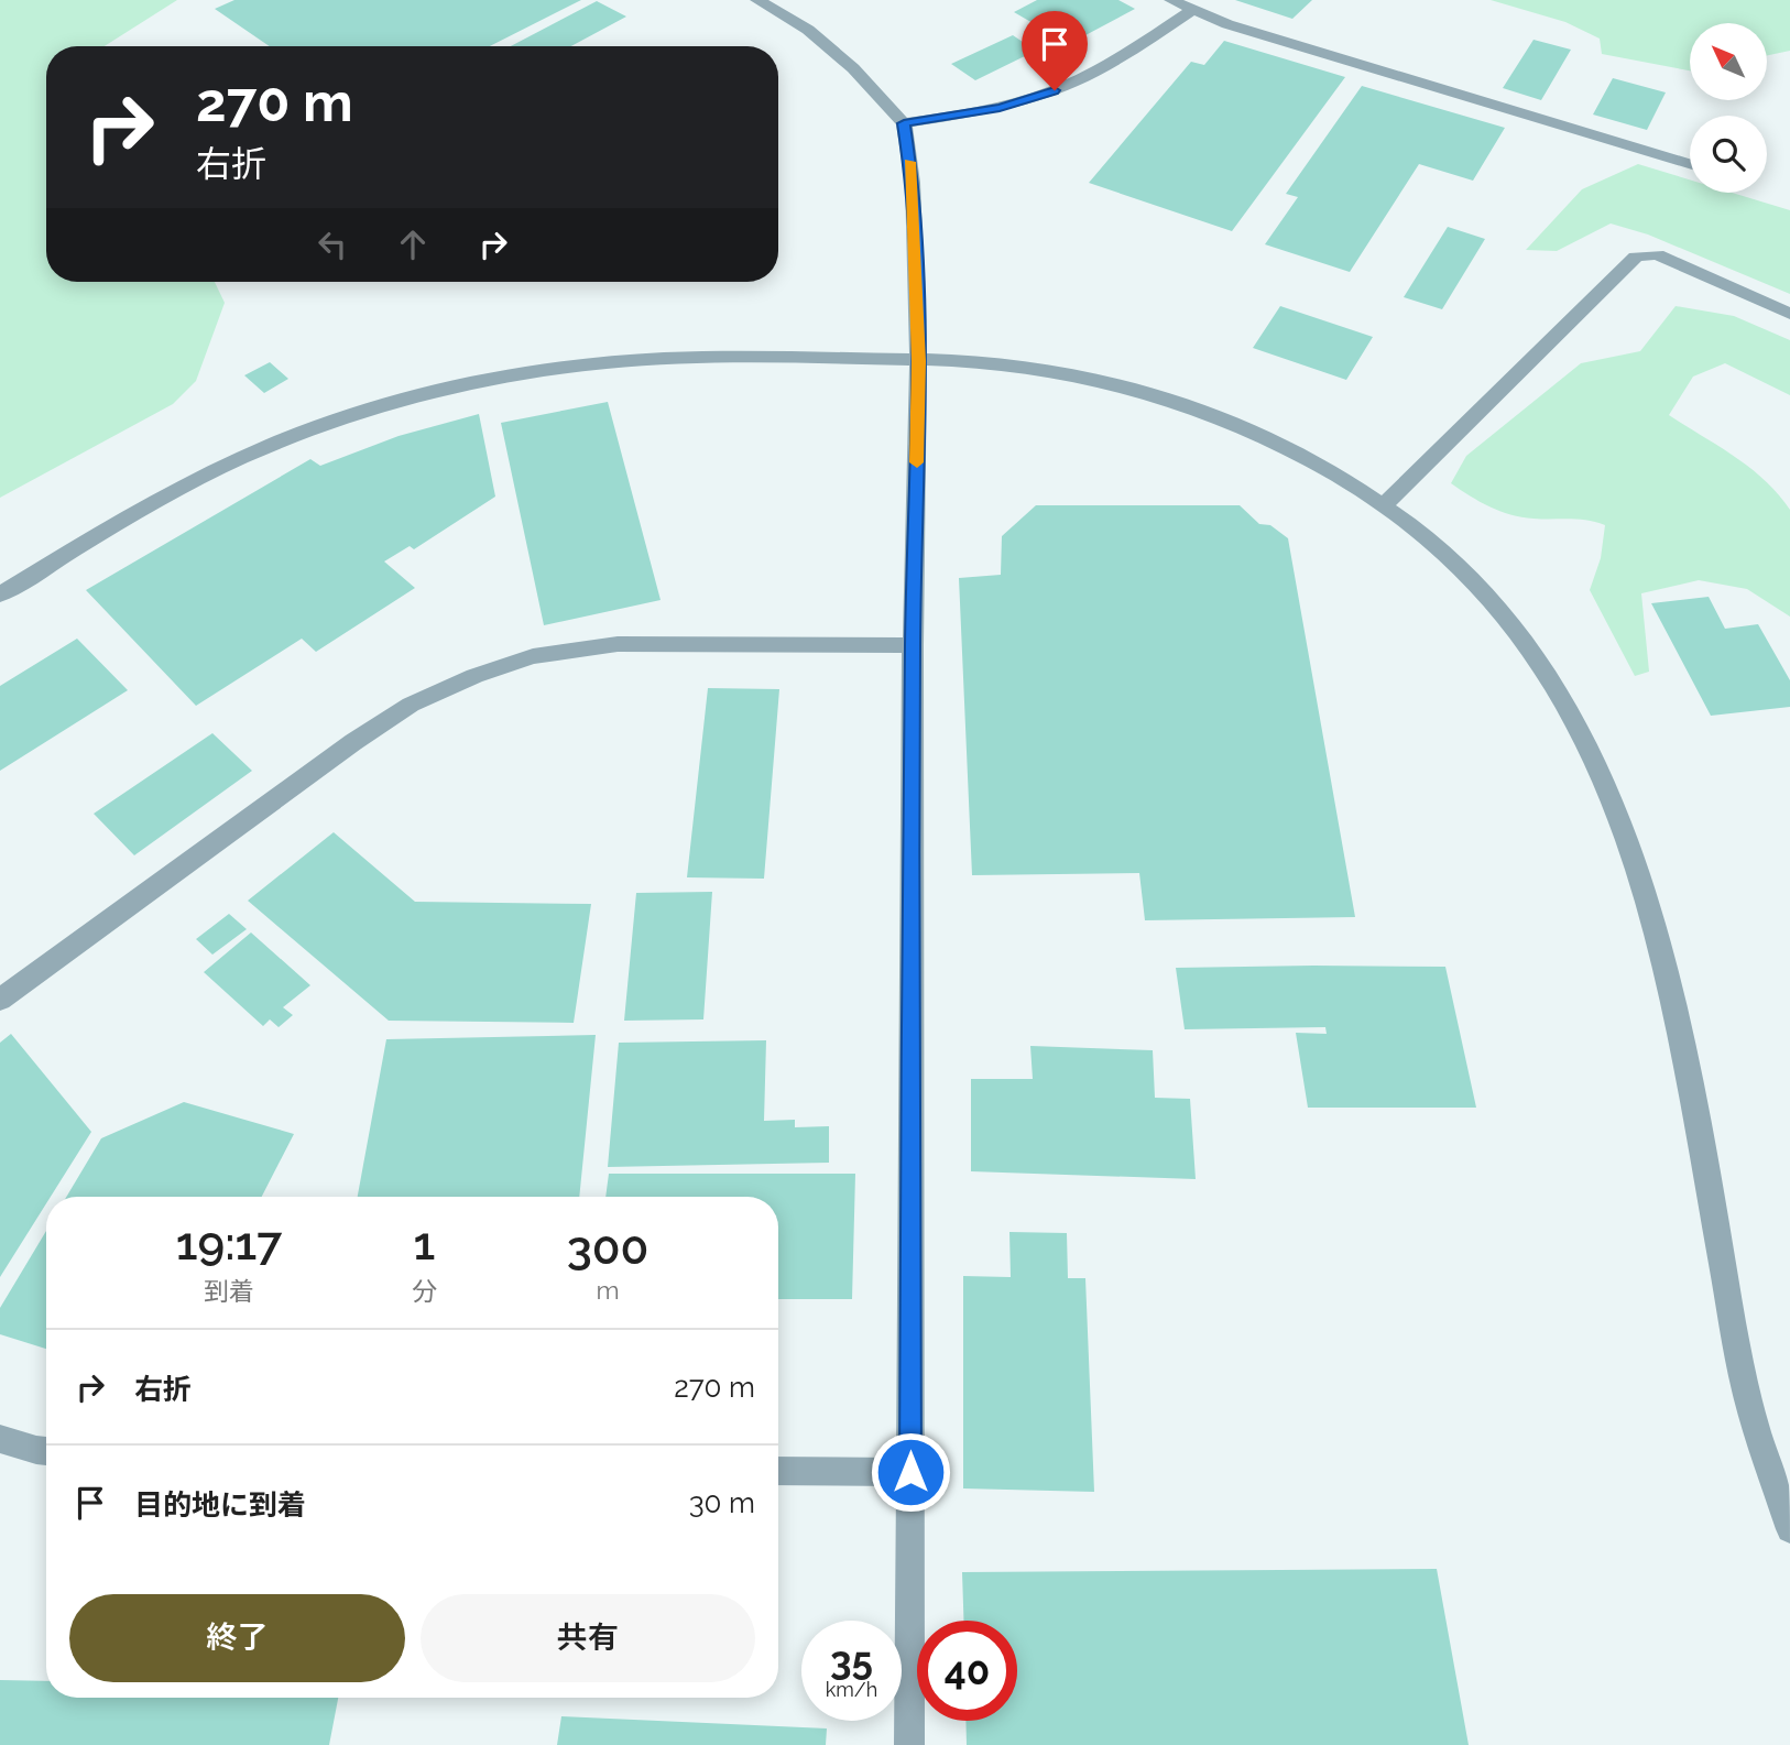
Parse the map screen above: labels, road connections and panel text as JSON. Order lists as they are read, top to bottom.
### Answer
{
  "north": "top left",
  "page": {
    "turn": ["270 m", "右折"],
    "eta": [
      "19:17",
      "到着",
      "1",
      "分",
      "300",
      "m"
    ],
    "list": [
      {
        "name": "右折",
        "value": "270 m"
      },
      {
        "name": "目的地に到着",
        "value": "30 m"
      }
    ],
    "buttons": ["終了", "共有"],
    "speed": "35 km/h",
    "limit": "40"
  }
}
